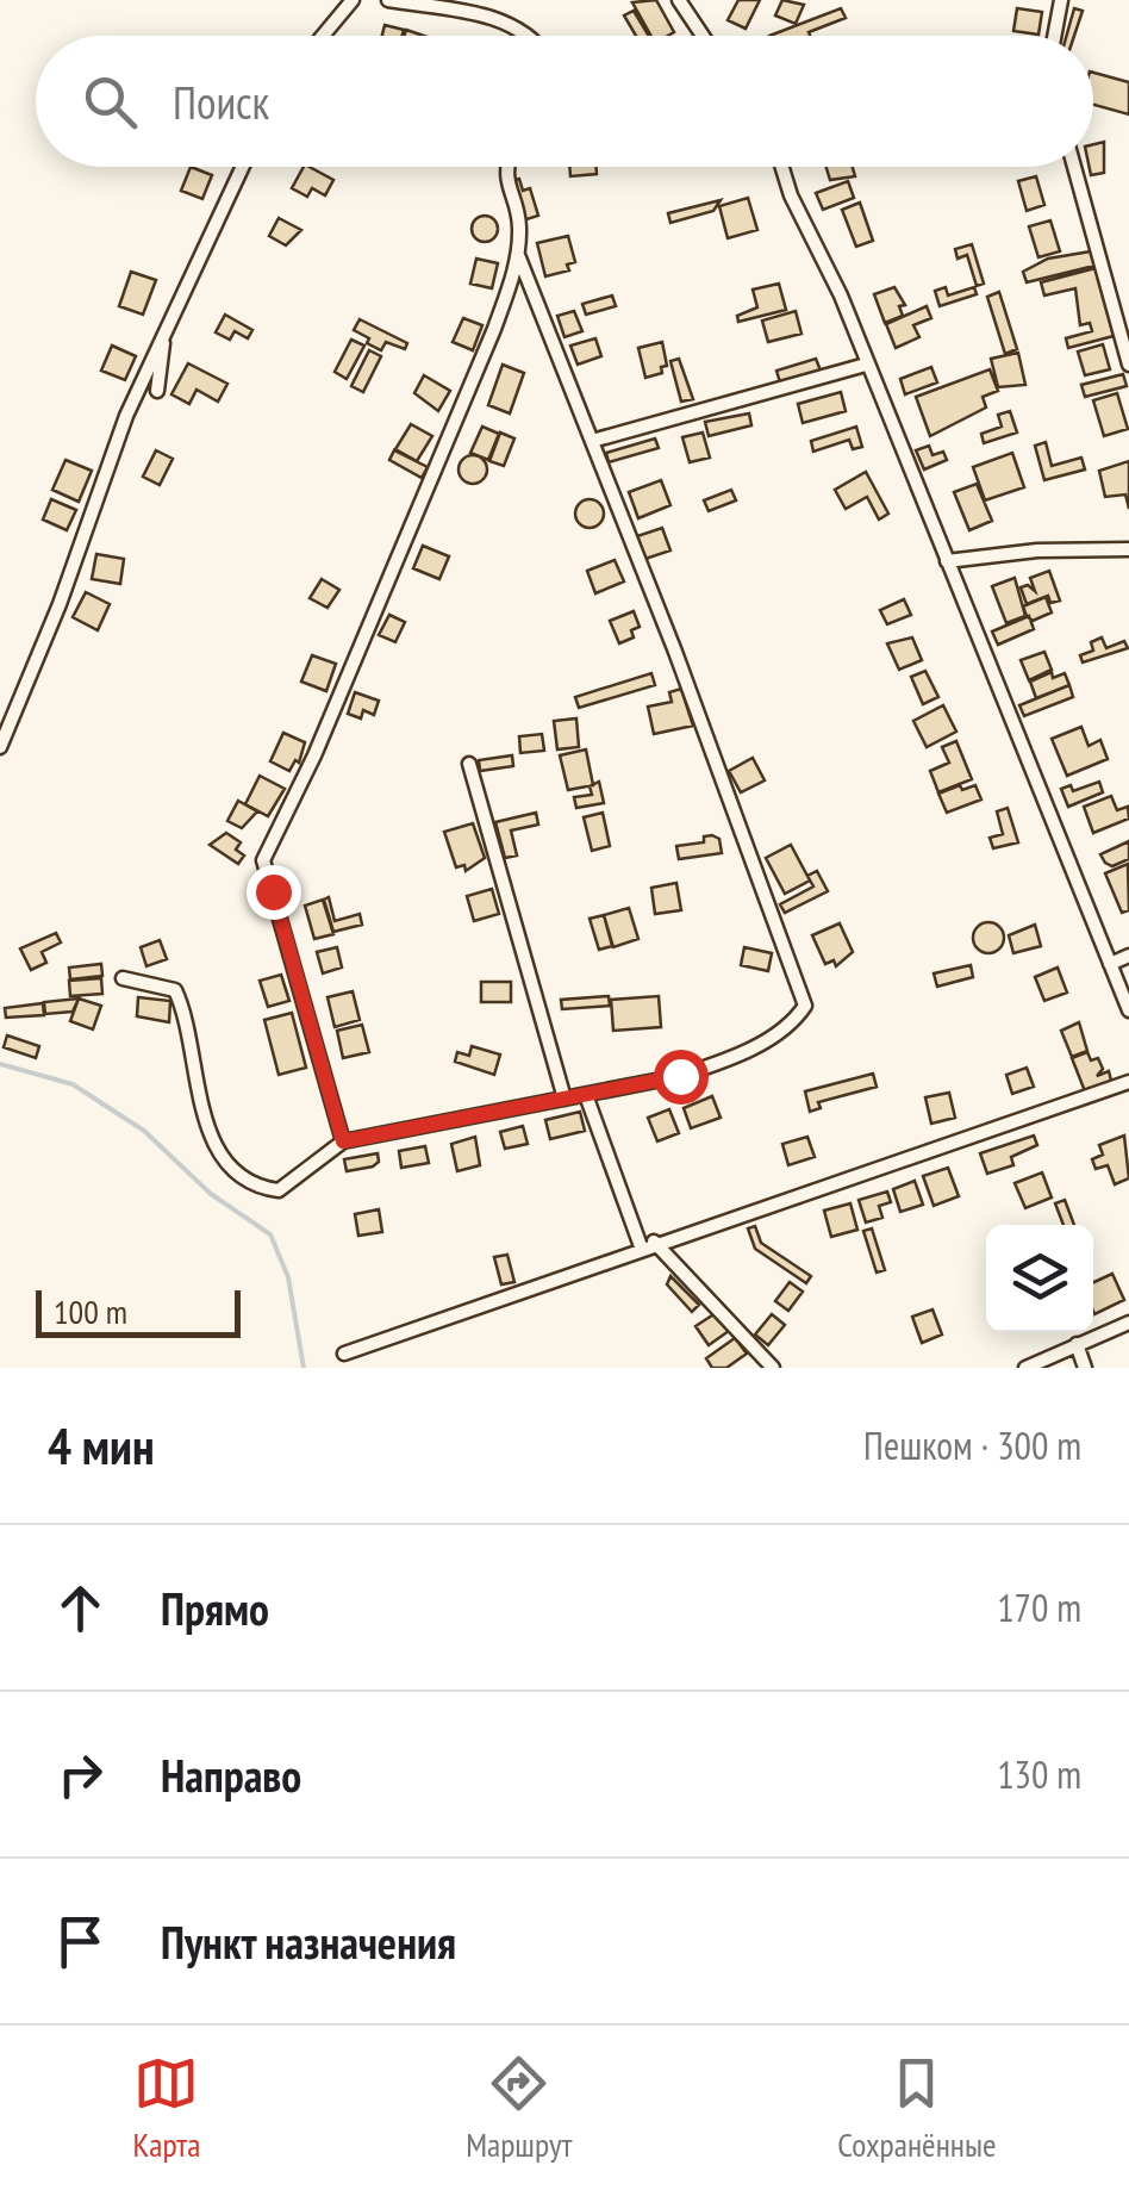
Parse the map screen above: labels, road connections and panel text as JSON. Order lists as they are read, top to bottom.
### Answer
{
  "scale_bar": "100 m",
  "page": {
    "search": "Поиск",
    "scale": "100 m",
    "heading": ["4 мин", "Пешком · 300 m"],
    "list": [
      ["Прямо", "170 m"],
      ["Направо", "130 m"],
      "Пункт назначения"
    ],
    "nav": ["Карта", "Маршрут", "Сохранённые"]
  }
}
